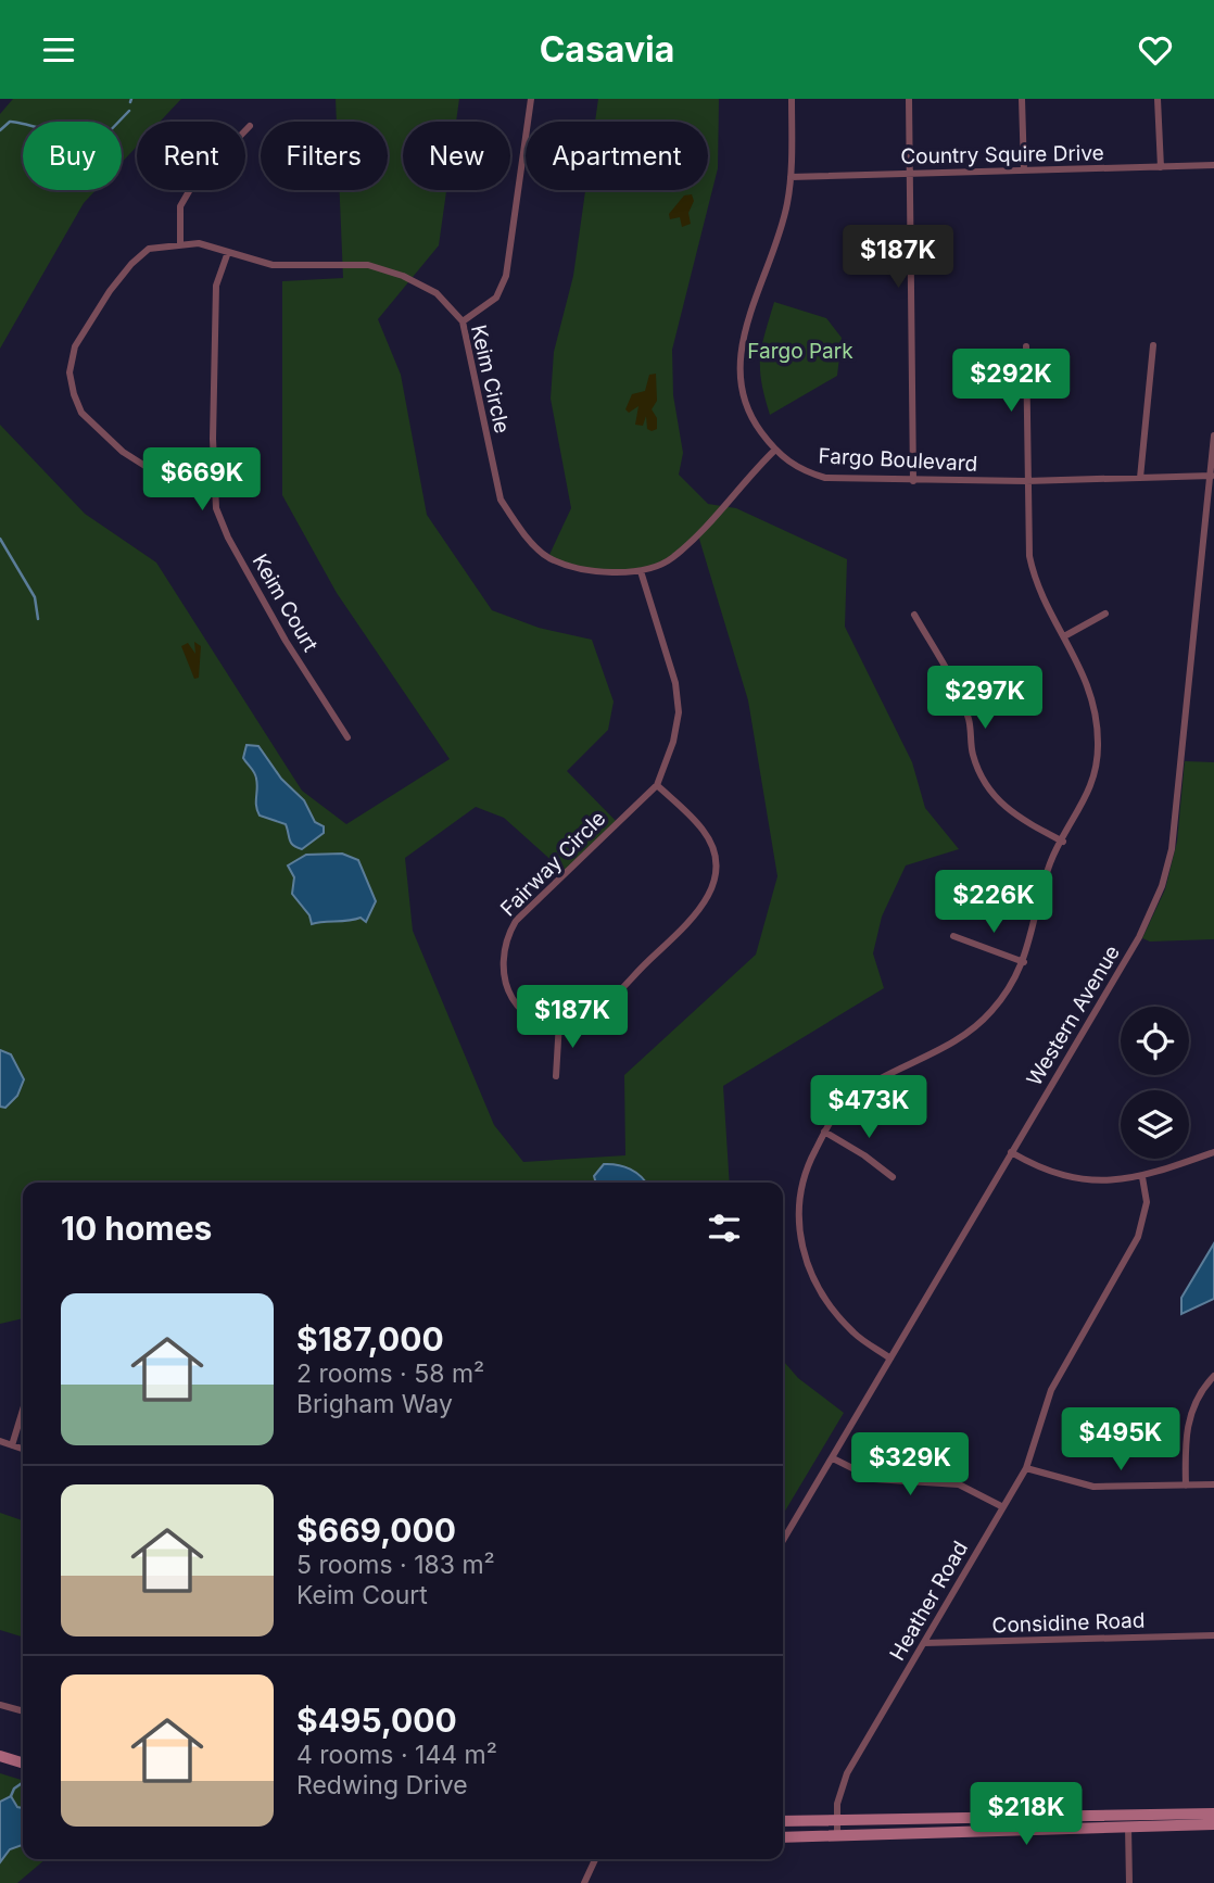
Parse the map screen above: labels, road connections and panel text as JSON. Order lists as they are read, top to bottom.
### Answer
{
  "streets": {
    "street": [
      "Country Squire Drive",
      "Keim Circle",
      "Fargo Boulevard",
      "Keim Court",
      "Fairway Circle",
      "Western Avenue",
      "Heather Road",
      "Considine Road"
    ]
  },
  "crossings": [
    ["Country Squire Drive", "Fargo Boulevard"],
    ["Keim Circle", "Fargo Boulevard"],
    ["Keim Circle", "Keim Court"],
    ["Keim Circle", "Fairway Circle"],
    ["Fargo Boulevard", "Western Avenue"],
    ["Heather Road", "Considine Road"]
  ],
  "parks": ["Fargo Park"],
  "page": {
    "header": "Casavia",
    "chip": [
      "Buy",
      "Rent",
      "Filters",
      "New",
      "Apartment"
    ],
    "price": [
      "$187K",
      "$292K",
      "$669K",
      "$297K",
      "$226K",
      "$187K",
      "$473K",
      "$495K",
      "$329K",
      "$218K"
    ],
    "heading": "10 homes",
    "list": [
      {
        "name": "$187,000",
        "note": "2 rooms · 58 m² · Brigham Way"
      },
      {
        "name": "$669,000",
        "note": "5 rooms · 183 m² · Keim Court"
      },
      {
        "name": "$495,000",
        "note": "4 rooms · 144 m² · Redwing Drive"
      }
    ]
  }
}
